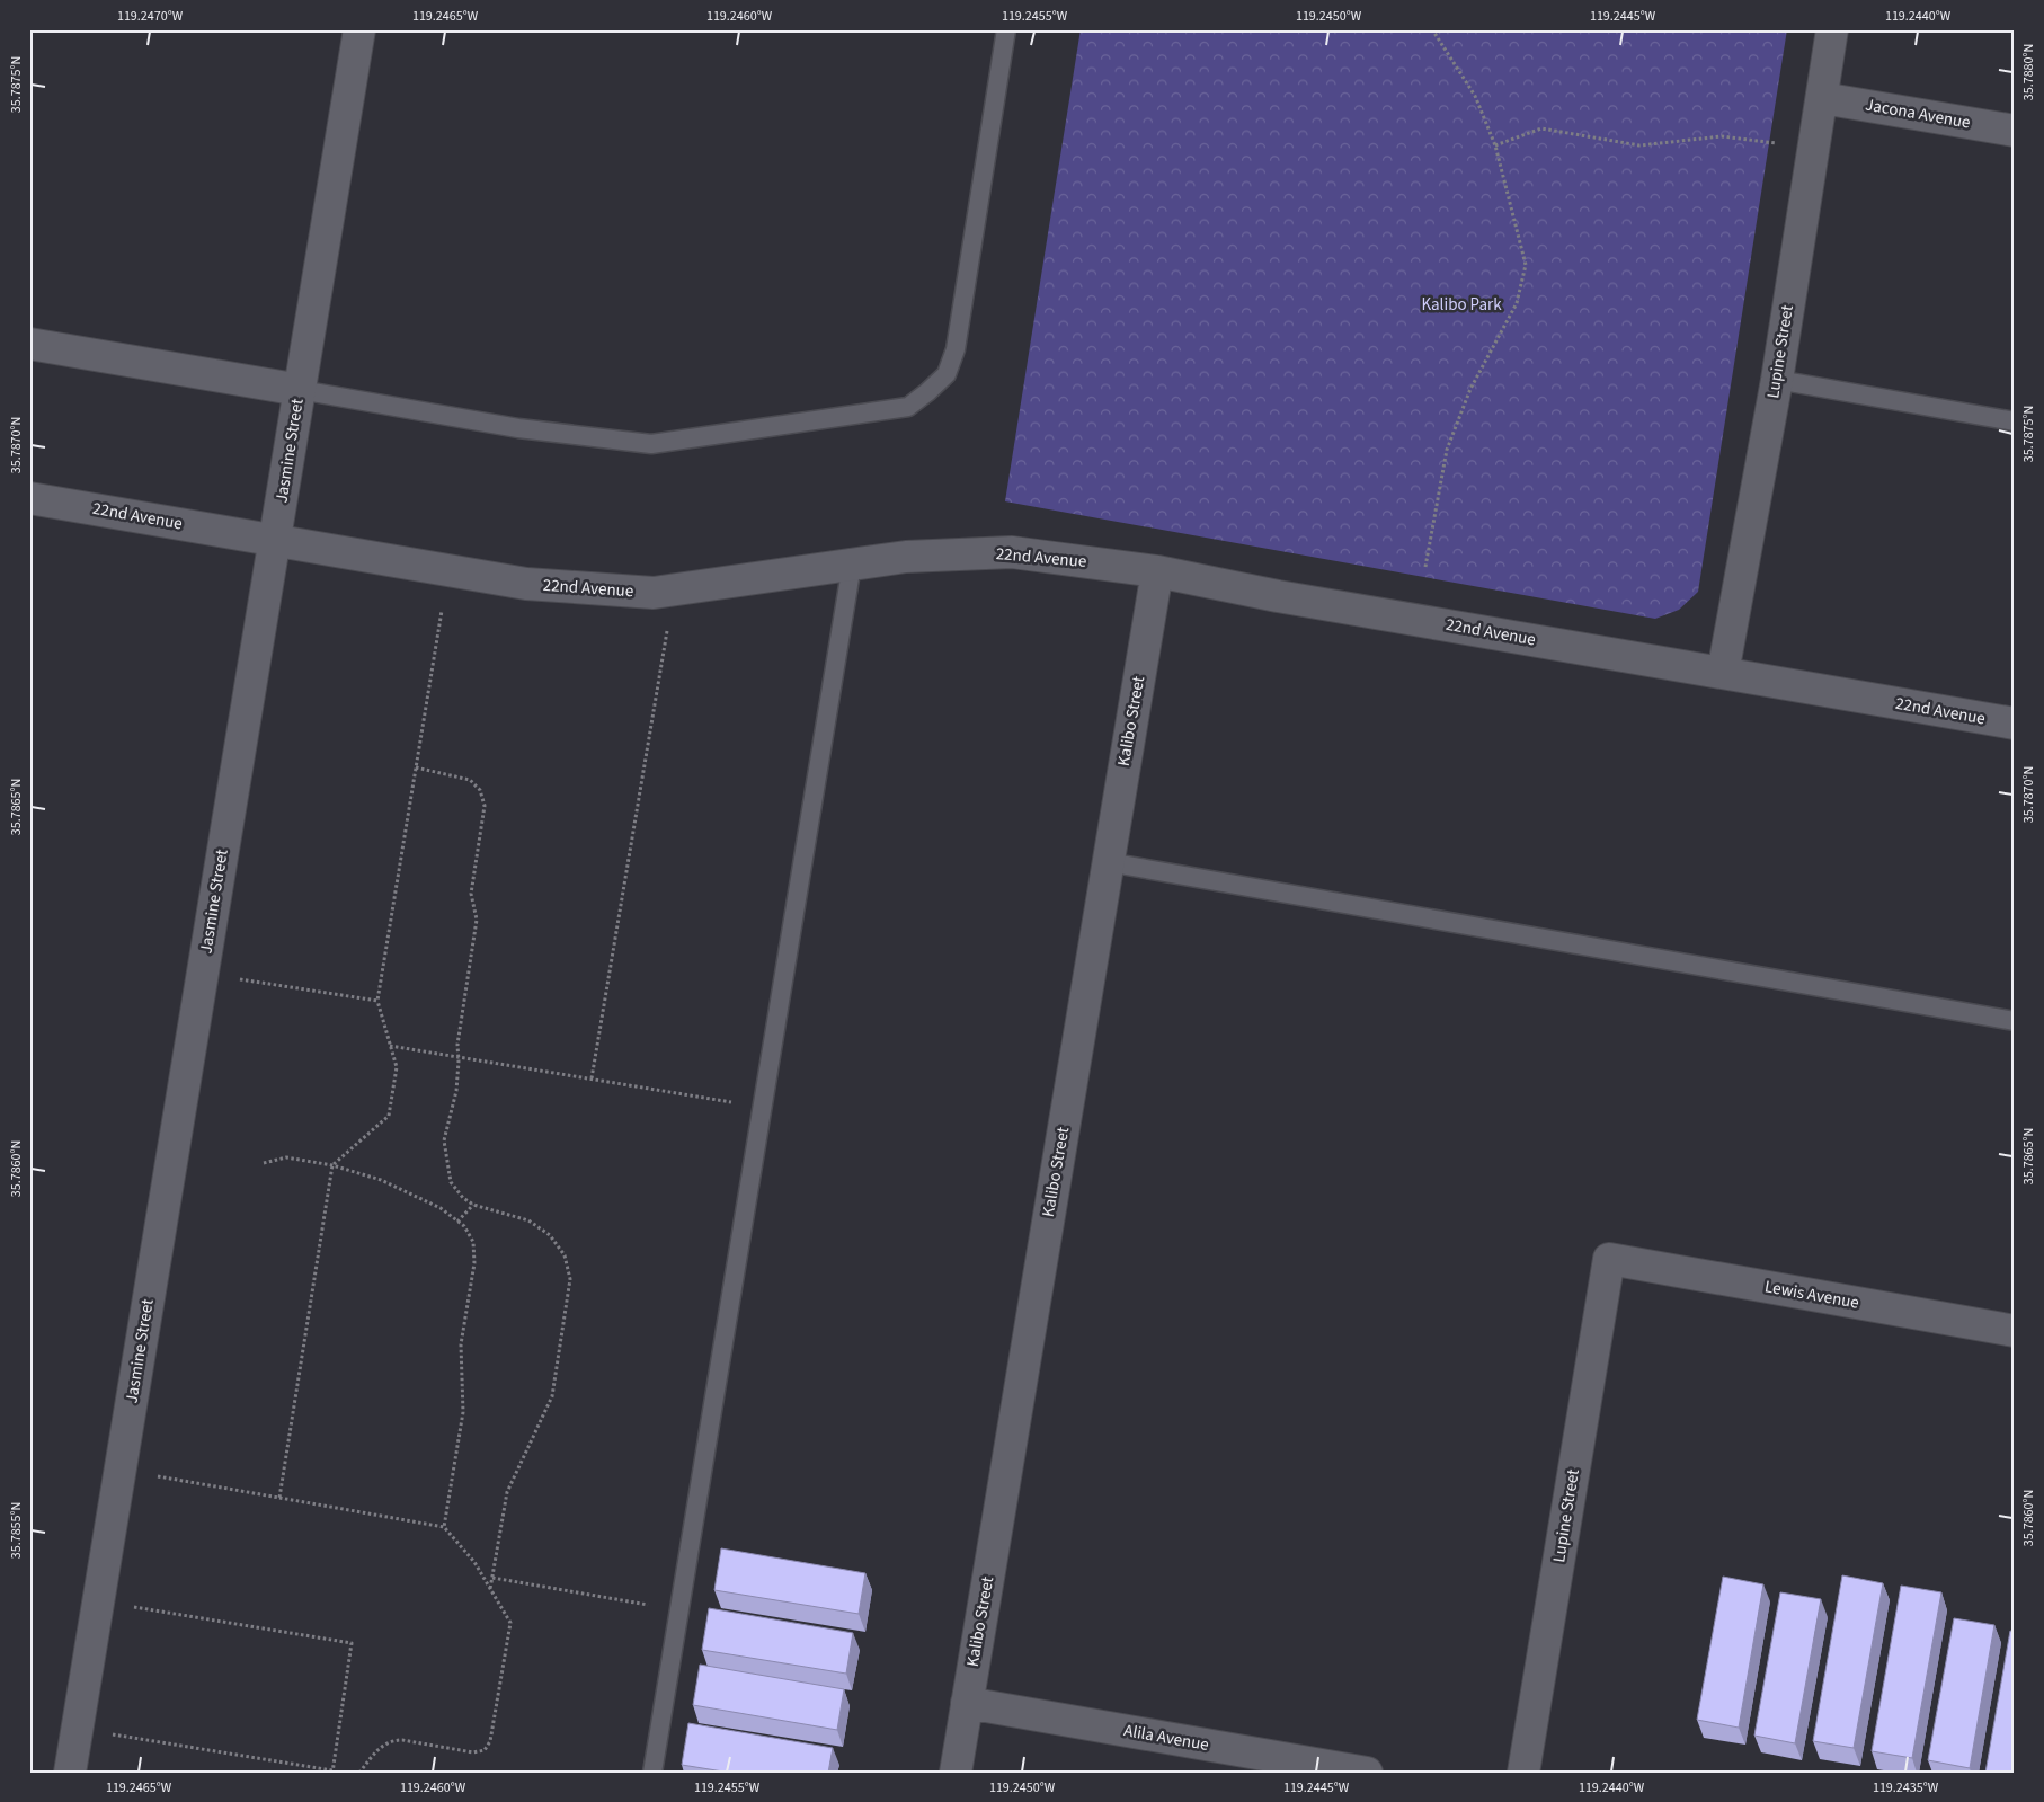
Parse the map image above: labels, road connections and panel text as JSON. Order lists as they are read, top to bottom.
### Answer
{
  "streets": {
    "street": [
      "Jacona Avenue",
      "Lupine Street",
      "Jasmine Street",
      "22nd Avenue",
      "Kalibo Street",
      "Lewis Avenue",
      "Alila Avenue"
    ]
  },
  "crossings": [
    ["Jacona Avenue", "Lupine Street"],
    ["Lupine Street", "22nd Avenue"],
    ["Lupine Street", "Lewis Avenue"],
    ["Jasmine Street", "22nd Avenue"],
    ["22nd Avenue", "Kalibo Street"],
    ["Kalibo Street", "Alila Avenue"]
  ],
  "parks": ["Kalibo Park"],
  "coordinates": [
    "119.2470°W",
    "119.2465°W",
    "119.2460°W",
    "119.2455°W",
    "119.2450°W",
    "119.2445°W",
    "119.2440°W",
    "35.7880°N",
    "35.7875°N",
    "35.7870°N",
    "35.7865°N",
    "35.7860°N",
    "35.7855°N",
    "119.2435°W"
  ]
}
